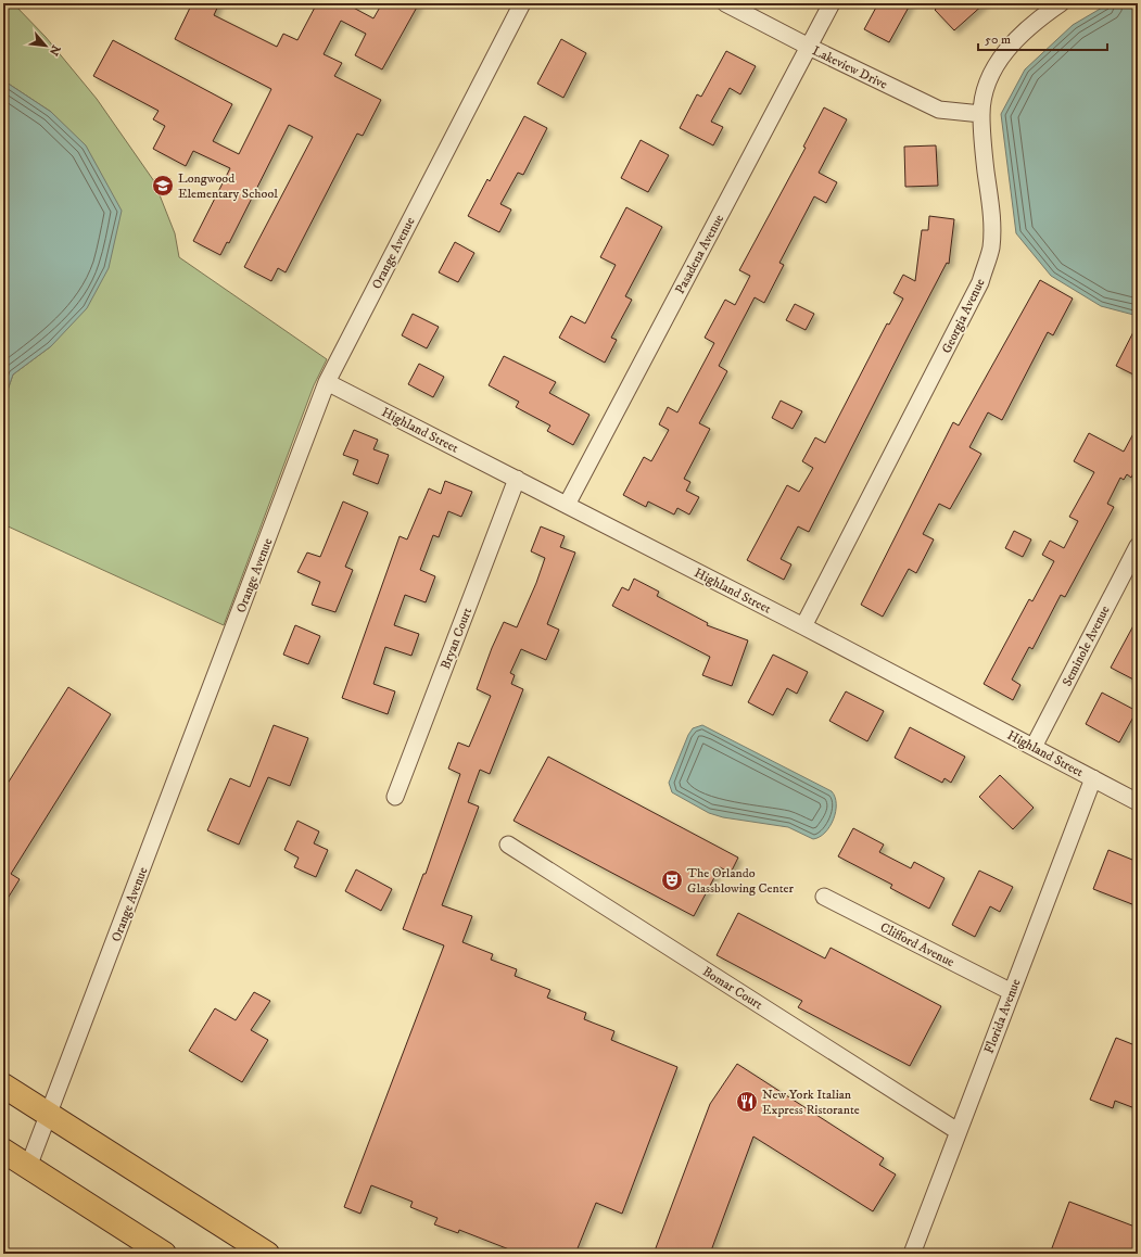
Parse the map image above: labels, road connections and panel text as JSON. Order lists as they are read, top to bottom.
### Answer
{
  "streets": {
    "street": [
      "Lakeview Drive",
      "Orange Avenue",
      "Pasadena Avenue",
      "Georgia Avenue",
      "Highland Street",
      "Bryan Court",
      "Seminole Avenue",
      "Clifford Avenue",
      "Bomar Court",
      "Florida Avenue"
    ]
  },
  "crossings": [
    ["Lakeview Drive", "Pasadena Avenue"],
    ["Lakeview Drive", "Georgia Avenue"],
    ["Orange Avenue", "Highland Street"],
    ["Pasadena Avenue", "Highland Street"],
    ["Georgia Avenue", "Highland Street"],
    ["Highland Street", "Bryan Court"],
    ["Highland Street", "Seminole Avenue"],
    ["Highland Street", "Florida Avenue"],
    ["Clifford Avenue", "Florida Avenue"],
    ["Bomar Court", "Florida Avenue"]
  ],
  "places": {
    "school or university": ["Longwood Elementary School"],
    "theatre": ["The Orlando Glassblowing Center"],
    "restaurant": ["New York Italian Express Ristorante"]
  },
  "scale_bar": "50 m",
  "north": "bottom right"
}
